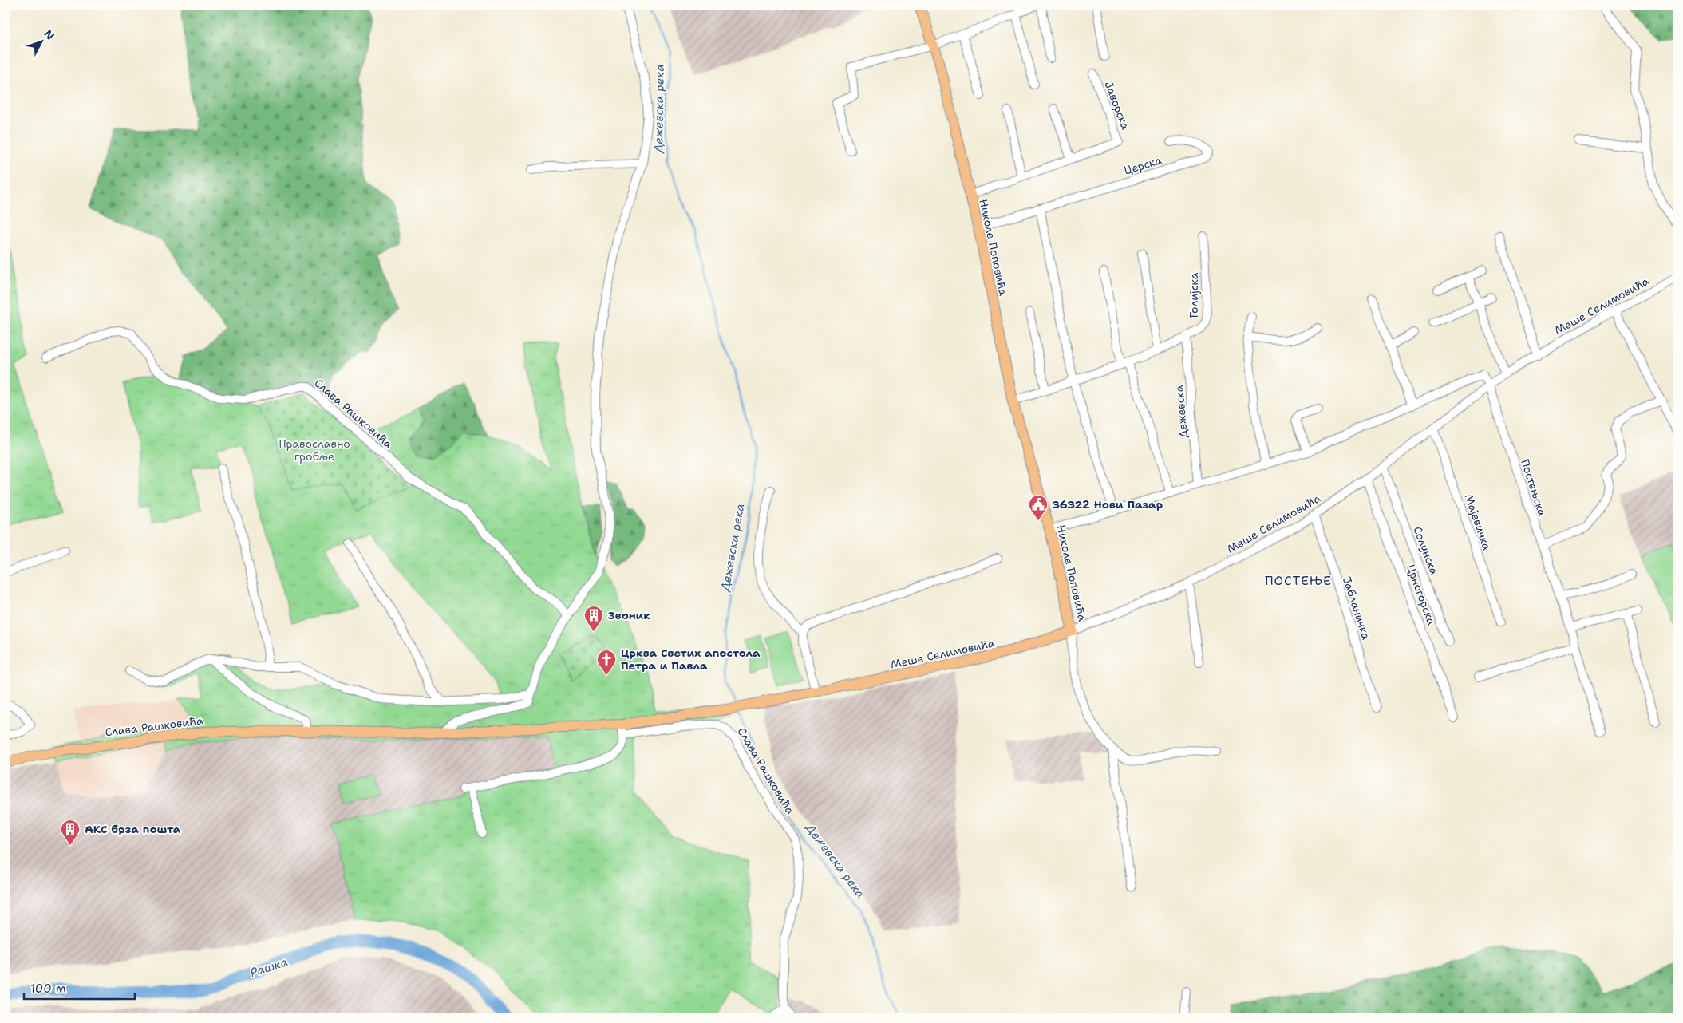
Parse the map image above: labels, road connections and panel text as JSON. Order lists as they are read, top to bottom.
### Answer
{
  "streets": {
    "main road": ["Николе Поповића", "Меше Селимовића", "Слава Рашковића"],
    "street": [
      "Јаворска",
      "Церска",
      "Голијска",
      "Дежевска",
      "Постењска",
      "Мајевичка",
      "Солунска",
      "Црногорска",
      "Јабланичка"
    ]
  },
  "crossings": [
    ["Јаворска", "Николе Поповића"],
    ["Церска", "Николе Поповића"],
    ["Николе Поповића", "Голијска"],
    ["Николе Поповића", "Меше Селимовића"],
    ["Голијска", "Дежевска"],
    ["Меше Селимовића", "Слава Рашковића"],
    ["Меше Селимовића", "Постењска"],
    ["Меше Селимовића", "Мајевичка"],
    ["Меше Селимовића", "Солунска"],
    ["Меше Селимовића", "Црногорска"],
    ["Меше Селимовића", "Јабланичка"]
  ],
  "districts": ["ПОСТЕЊЕ"],
  "water": ["Дежевска река", "Рашка"],
  "parks": ["Православно гробље"],
  "places": {
    "public building": ["36322 Нови Пазар"],
    "building": ["Звоник", "АКС брза пошта"],
    "church": ["Црква Светих апостола Петра и Павла"]
  },
  "scale_bar": "100 m",
  "north": "top right"
}
